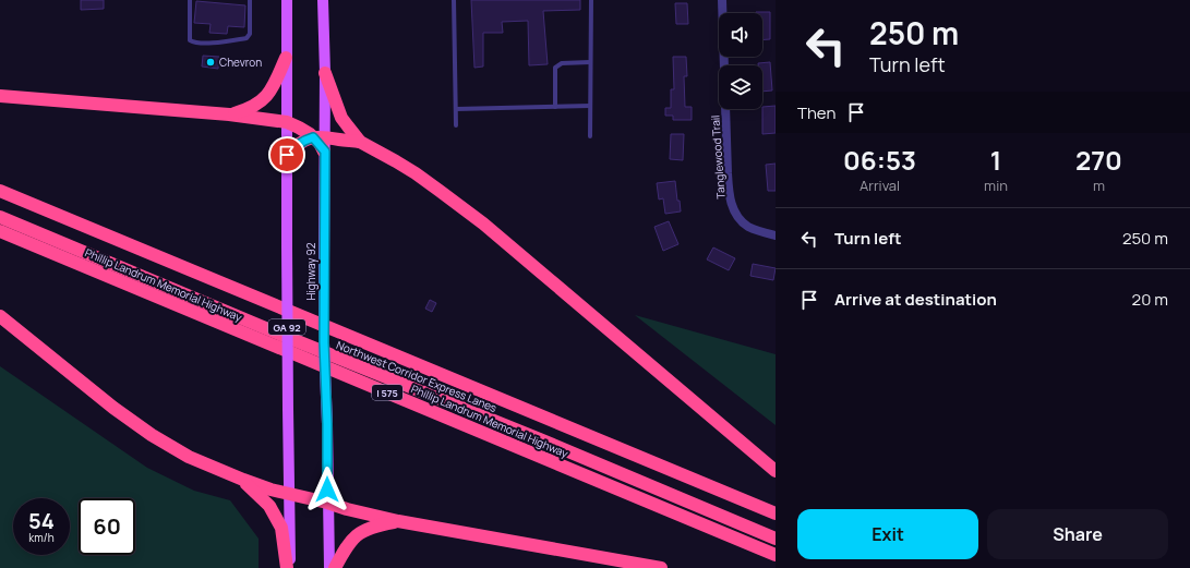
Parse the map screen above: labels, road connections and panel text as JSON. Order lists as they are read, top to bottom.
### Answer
{
  "streets": {
    "highway": ["Phillip Landrum Memorial Highway", "Northwest Corridor Express Lanes", "I 575"],
    "main road": ["Highway 92", "GA 92"],
    "street": ["Tanglewood Trail"]
  },
  "places": ["Chevron"],
  "page": {
    "turn": ["250 m", "Turn left"],
    "then": "Then",
    "eta": [
      "06:53",
      "Arrival",
      "1",
      "min",
      "270",
      "m"
    ],
    "list": [
      {
        "name": "Turn left",
        "value": "250 m"
      },
      {
        "name": "Arrive at destination",
        "value": "20 m"
      }
    ],
    "speed": "54 km/h",
    "limit": "60",
    "buttons": ["Exit", "Share"]
  }
}
